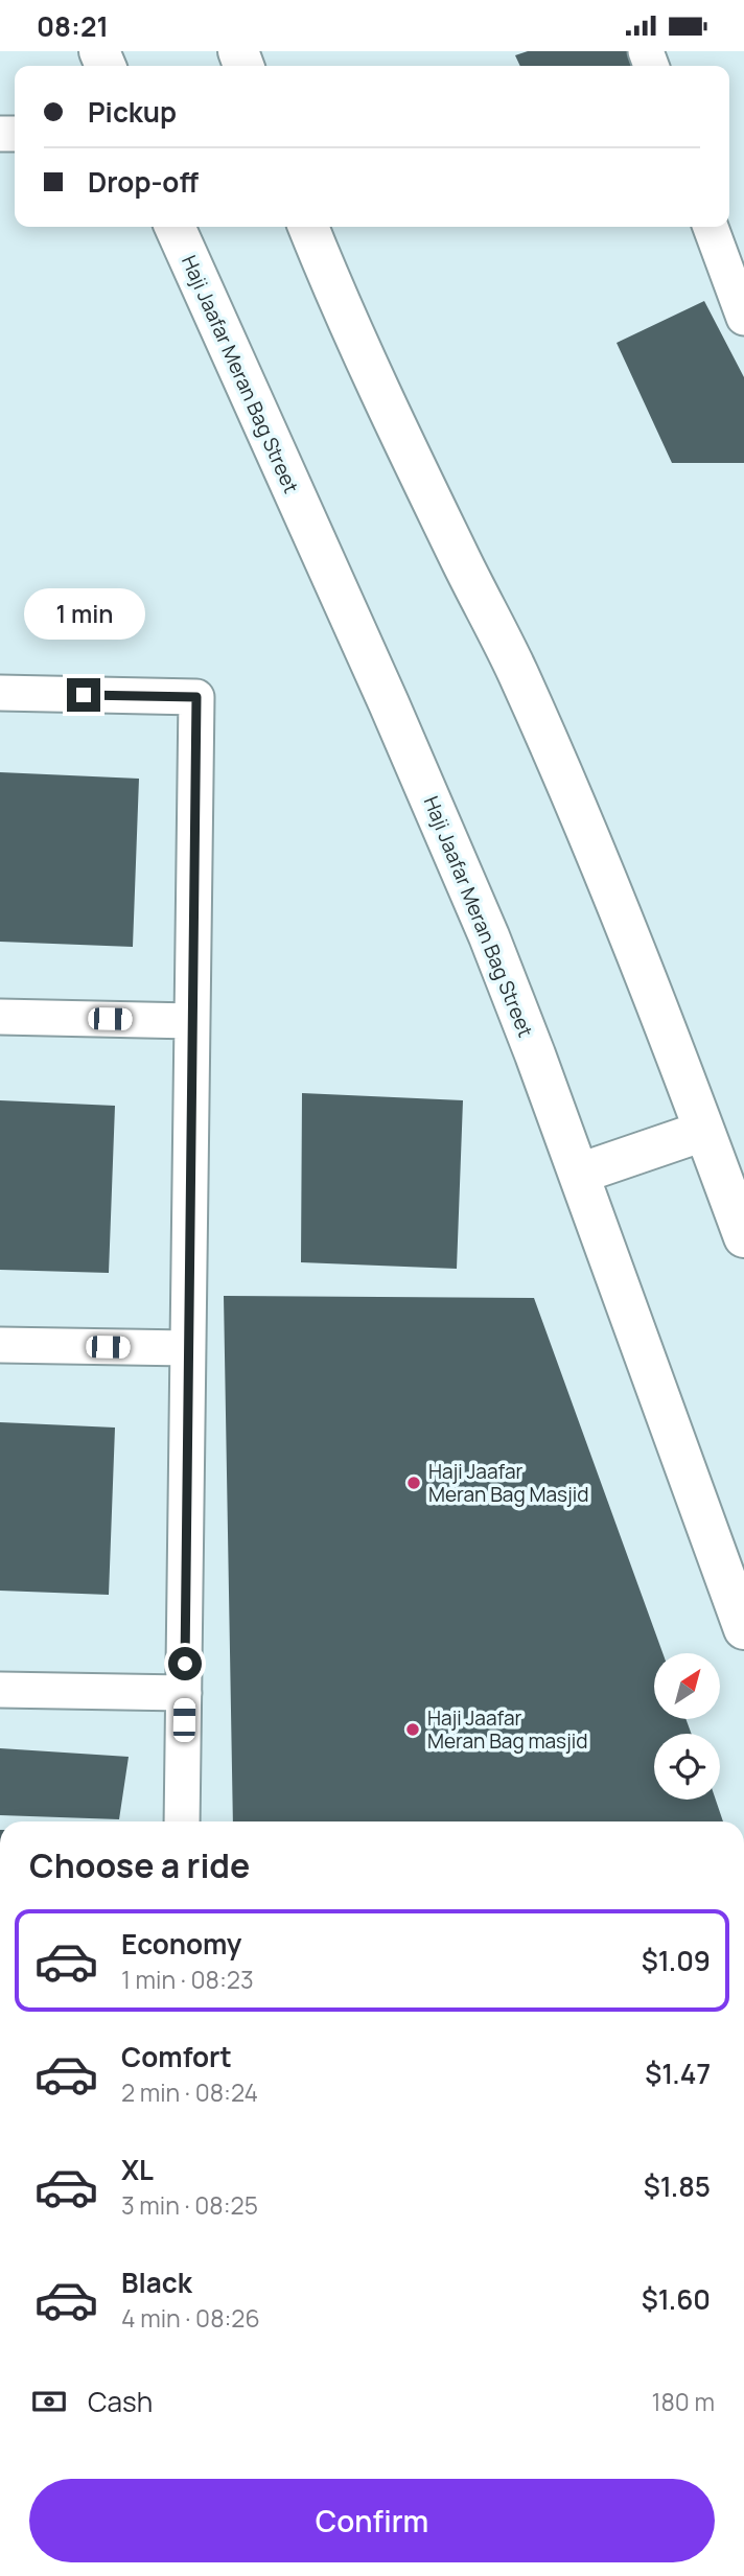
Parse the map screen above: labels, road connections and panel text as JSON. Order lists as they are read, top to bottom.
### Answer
{
  "streets": {
    "street": ["Haji Jaafar Meran Bag Street"]
  },
  "places": ["Haji Jaafar Meran Bag Masjid", "Haji Jaafar Meran Bag masjid"],
  "north": "top right",
  "page": {
    "status": "08:21",
    "banner": ["Pickup", "Drop-off"],
    "bubble": "1 min",
    "heading": "Choose a ride",
    "list": [
      {
        "name": "Economy",
        "note": "1 min · 08:23",
        "value": "$1.09"
      },
      {
        "name": "Comfort",
        "note": "2 min · 08:24",
        "value": "$1.47"
      },
      {
        "name": "XL",
        "note": "3 min · 08:25",
        "value": "$1.85"
      },
      {
        "name": "Black",
        "note": "4 min · 08:26",
        "value": "$1.60"
      }
    ],
    "pay": ["Cash", "180 m"],
    "buttons": "Confirm"
  }
}
